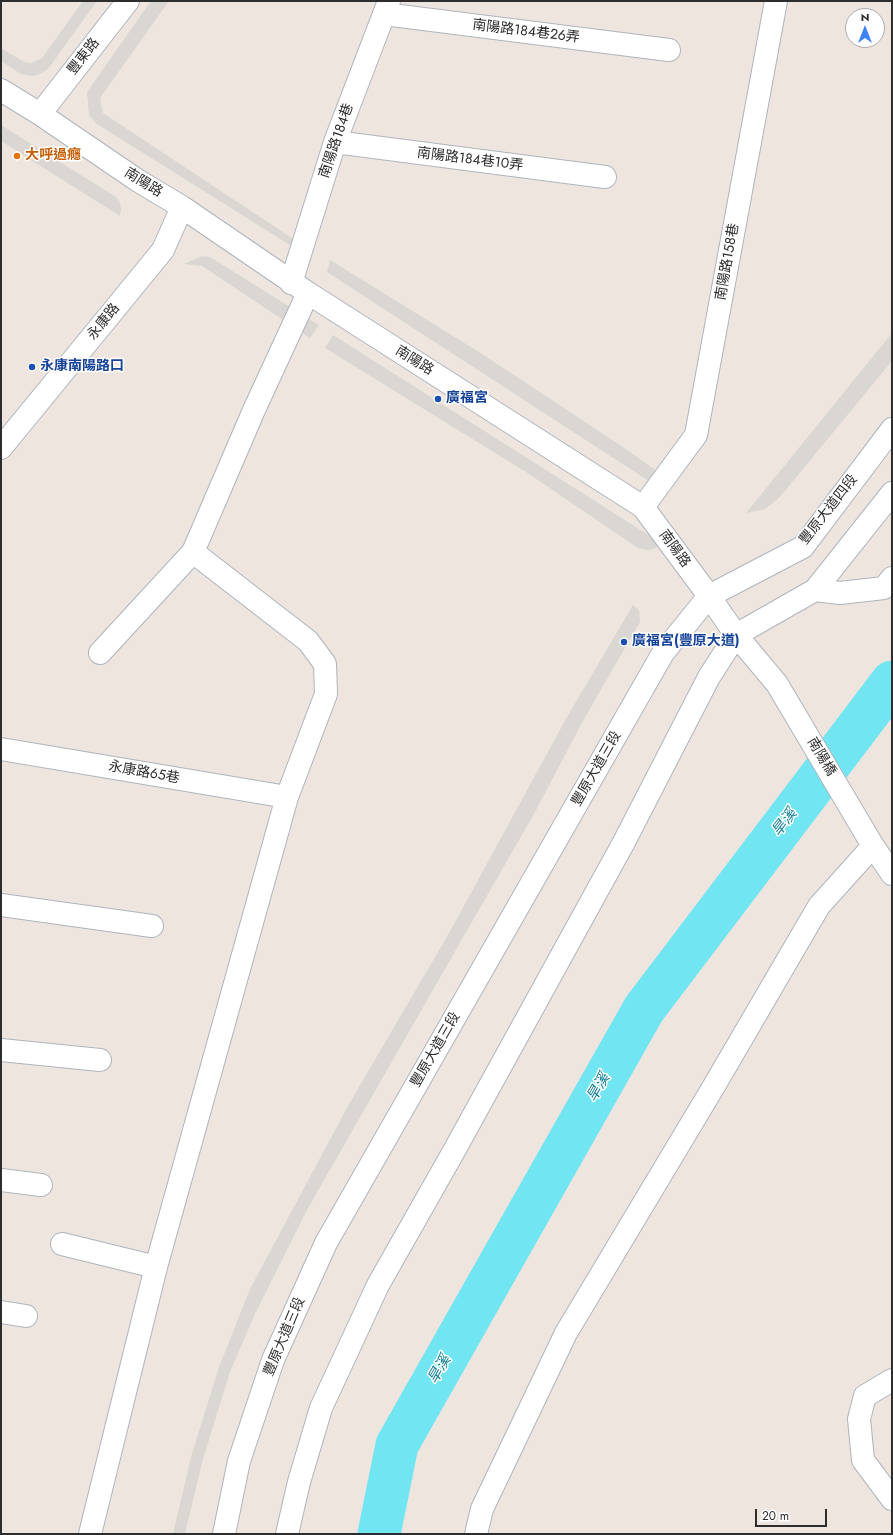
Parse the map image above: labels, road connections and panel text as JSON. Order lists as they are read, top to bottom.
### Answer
{
  "streets": {
    "street": [
      "南陽路184巷26弄",
      "豐東路",
      "南陽路184巷",
      "南陽路184巷10弄",
      "南陽路",
      "南陽路158巷",
      "永康路",
      "豐原大道四段",
      "南陽橋",
      "豐原大道三段",
      "永康路65巷"
    ]
  },
  "crossings": [
    ["南陽路184巷26弄", "南陽路184巷"],
    ["豐東路", "南陽路"],
    ["南陽路184巷", "南陽路184巷10弄"],
    ["南陽路184巷", "南陽路"],
    ["南陽路", "南陽路158巷"],
    ["南陽路", "永康路"],
    ["南陽路", "豐原大道四段"],
    ["南陽路", "南陽橋"],
    ["南陽路", "豐原大道三段"],
    ["豐原大道四段", "豐原大道三段"]
  ],
  "water": ["旱溪"],
  "places": [
    "大呼過癮",
    "永康南陽路口",
    "廣福宮",
    "廣福宮(豐原大道)"
  ],
  "scale_bar": "20 m",
  "north": "top"
}
